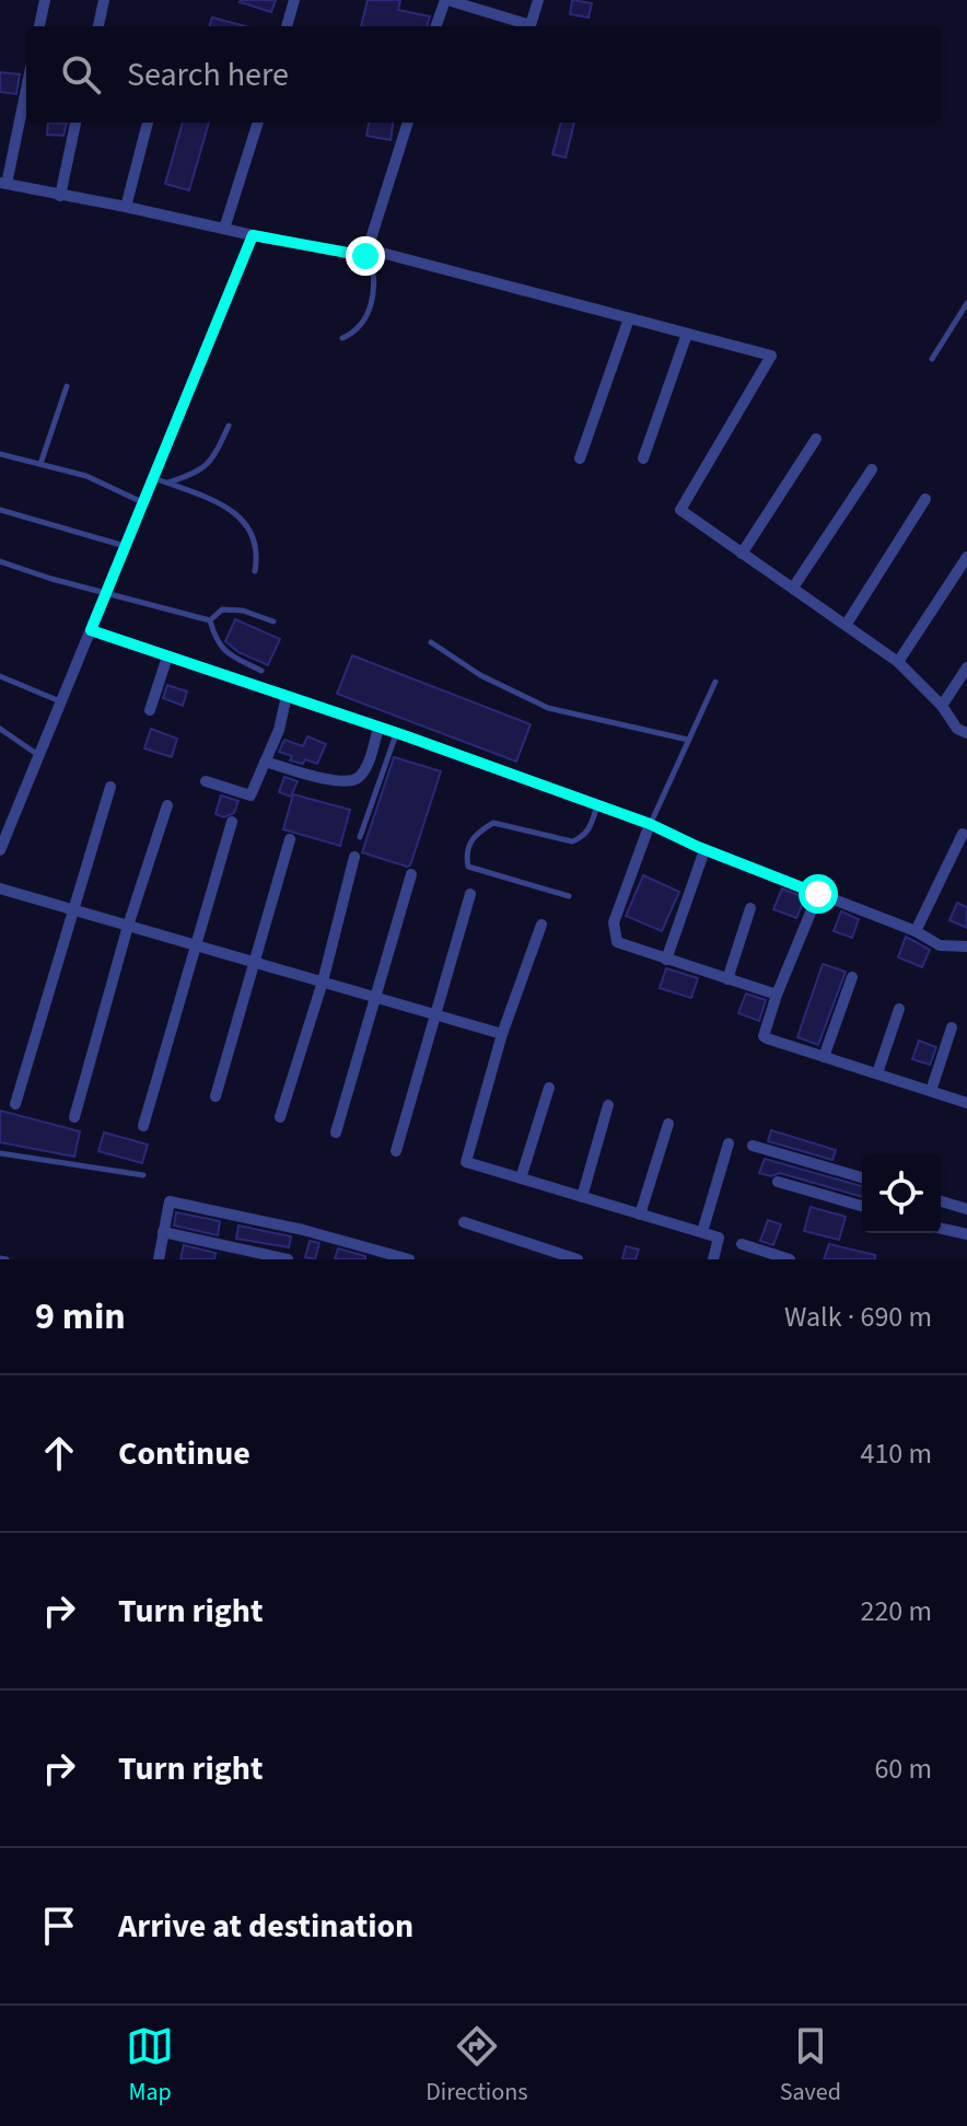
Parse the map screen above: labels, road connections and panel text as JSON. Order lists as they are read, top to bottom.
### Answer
{
  "page": {
    "search": "Search here",
    "heading": ["9 min", "Walk · 690 m"],
    "list": [
      ["Continue", "410 m"],
      ["Turn right", "220 m"],
      ["Turn right", "60 m"],
      "Arrive at destination"
    ],
    "nav": ["Map", "Directions", "Saved"]
  }
}
